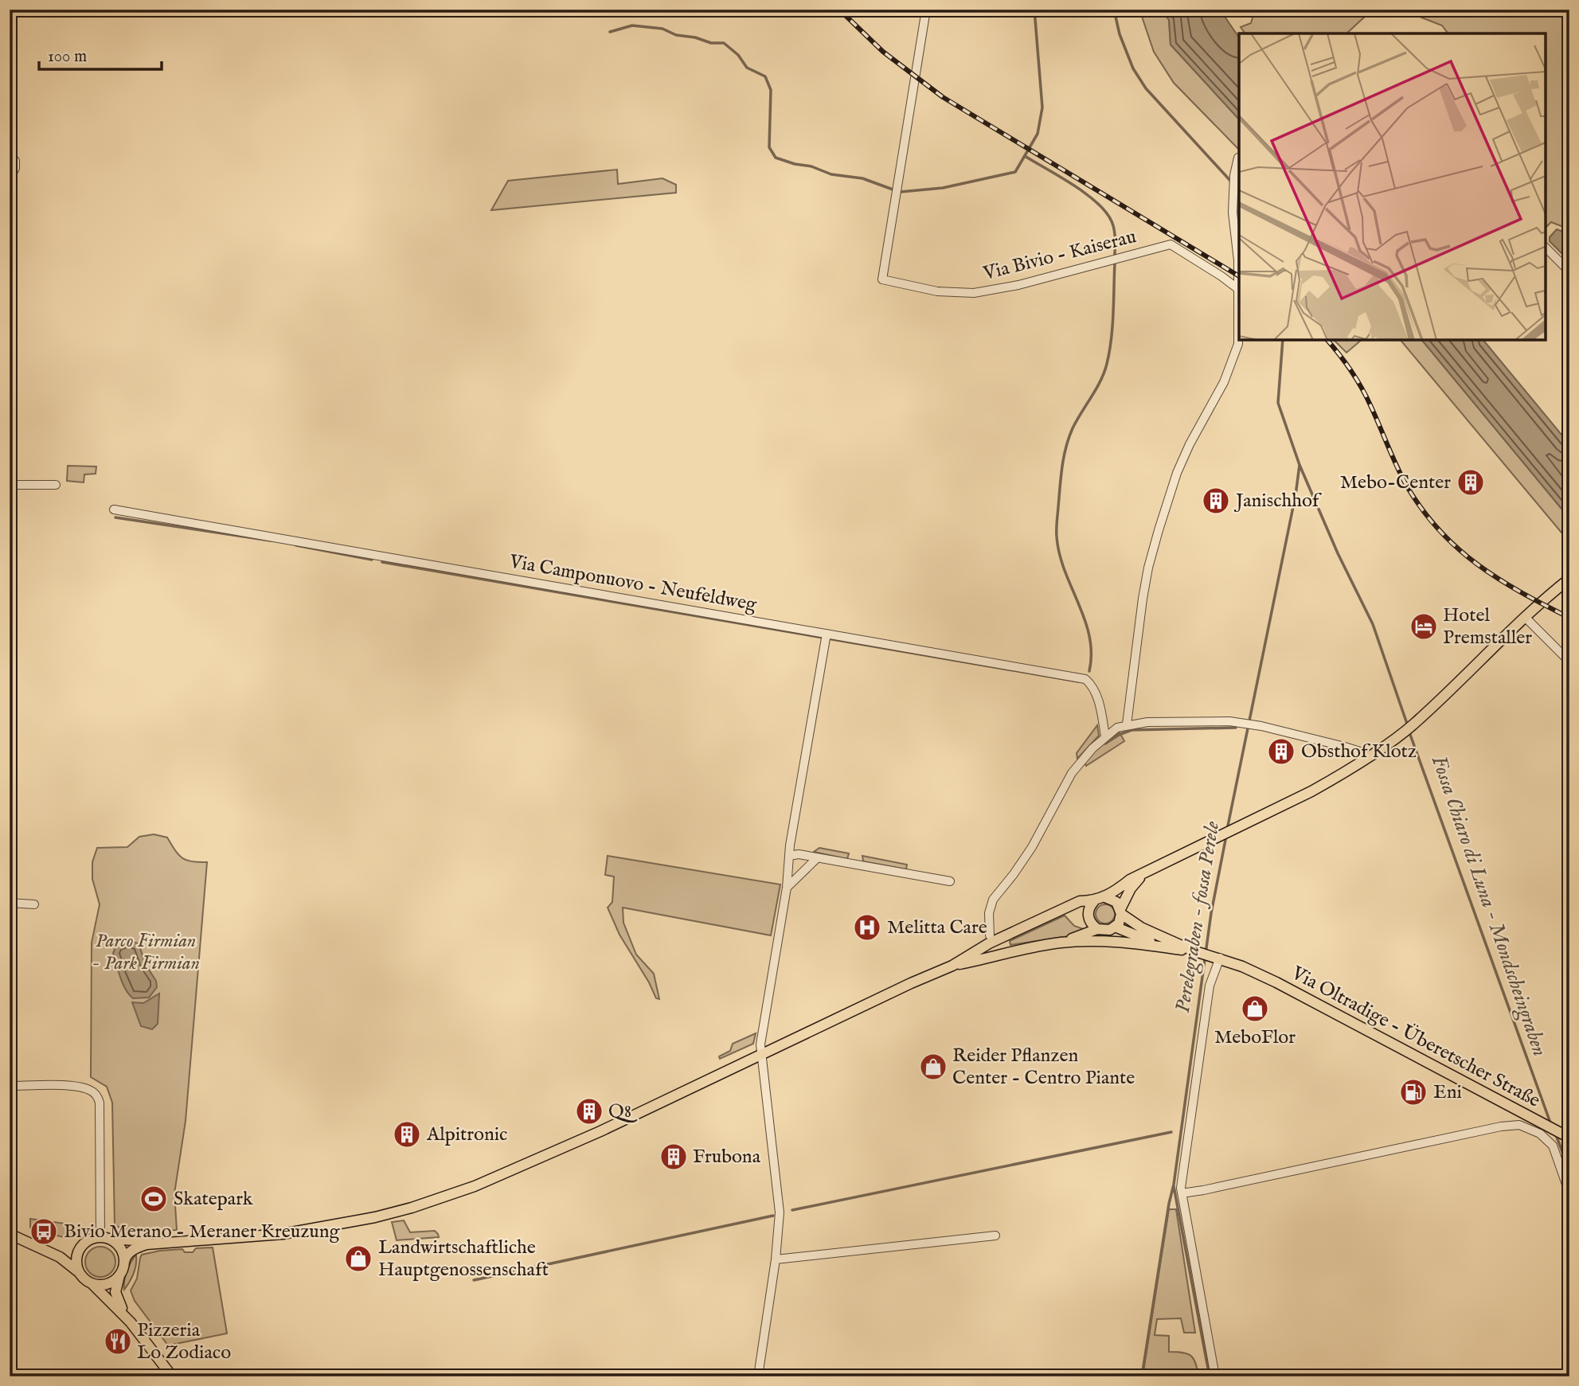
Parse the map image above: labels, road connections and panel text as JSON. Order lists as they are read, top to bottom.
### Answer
{
  "streets": {
    "main road": ["Via Oltradige - Überetscher Straße"],
    "street": ["Via Bivio - Kaiserau", "Via Camponuovo - Neufeldweg"]
  },
  "water": ["Fossa Chiaro di Luna - Mondscheingraben", "Perelegraben - fossa Perele"],
  "parks": ["Parco Firmian - Park Firmian"],
  "places": {
    "building": [
      "Mebo-Center",
      "Janischhof",
      "Obsthof Klotz",
      "Q8",
      "Alpitronic",
      "Frubona"
    ],
    "hotel": ["Hotel Premstaller"],
    "hospital": ["Melitta Care"],
    "shop": ["MeboFlor", "Reider Pflanzen Center - Centro Piante", "Landwirtschaftliche Hauptgenossenschaft"],
    "fuel station": ["Eni"],
    "sports": ["Skatepark"],
    "bus stop": ["Bivio Merano - Meraner Kreuzung"],
    "restaurant": ["Pizzeria Lo Zodiaco"]
  },
  "scale_bar": "100 m"
}
